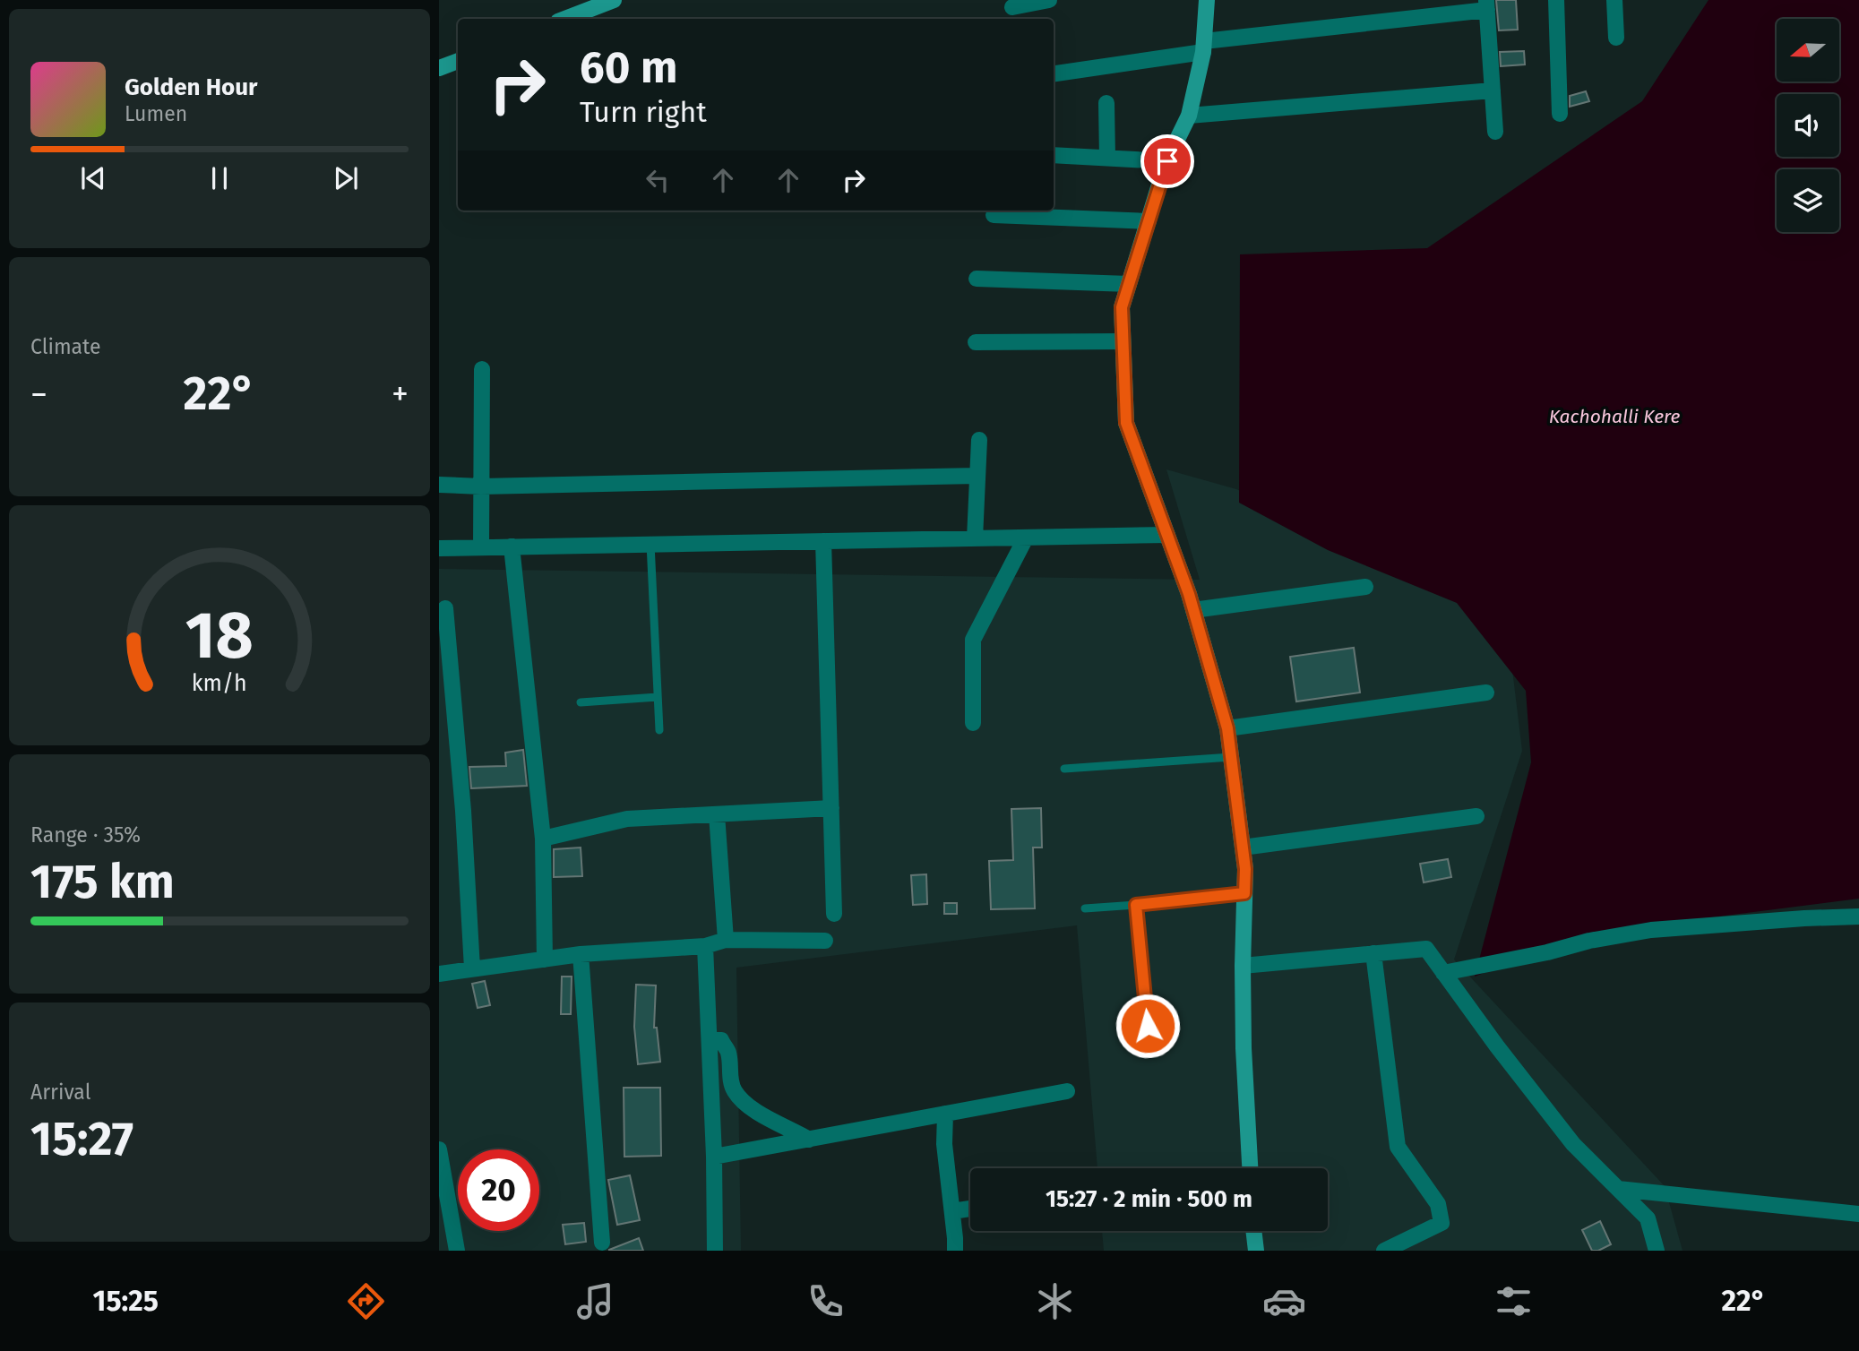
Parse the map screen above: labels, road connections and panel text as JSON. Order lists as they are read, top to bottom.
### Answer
{
  "water": ["Kachohalli Kere"],
  "north": "left",
  "page": {
    "turn": ["60 m", "Turn right"],
    "song": ["Golden Hour", "Lumen"],
    "tile": [
      "Climate",
      ["Range · 35%", "175 km"],
      ["Arrival", "15:27"]
    ],
    "heat": ["−", "22°", "+"],
    "limit": "20",
    "trip": "15:27 · 2 min · 500 m",
    "tabs": ["15:25", "22°"],
    "gauge": ["18", "km/h"]
  }
}
